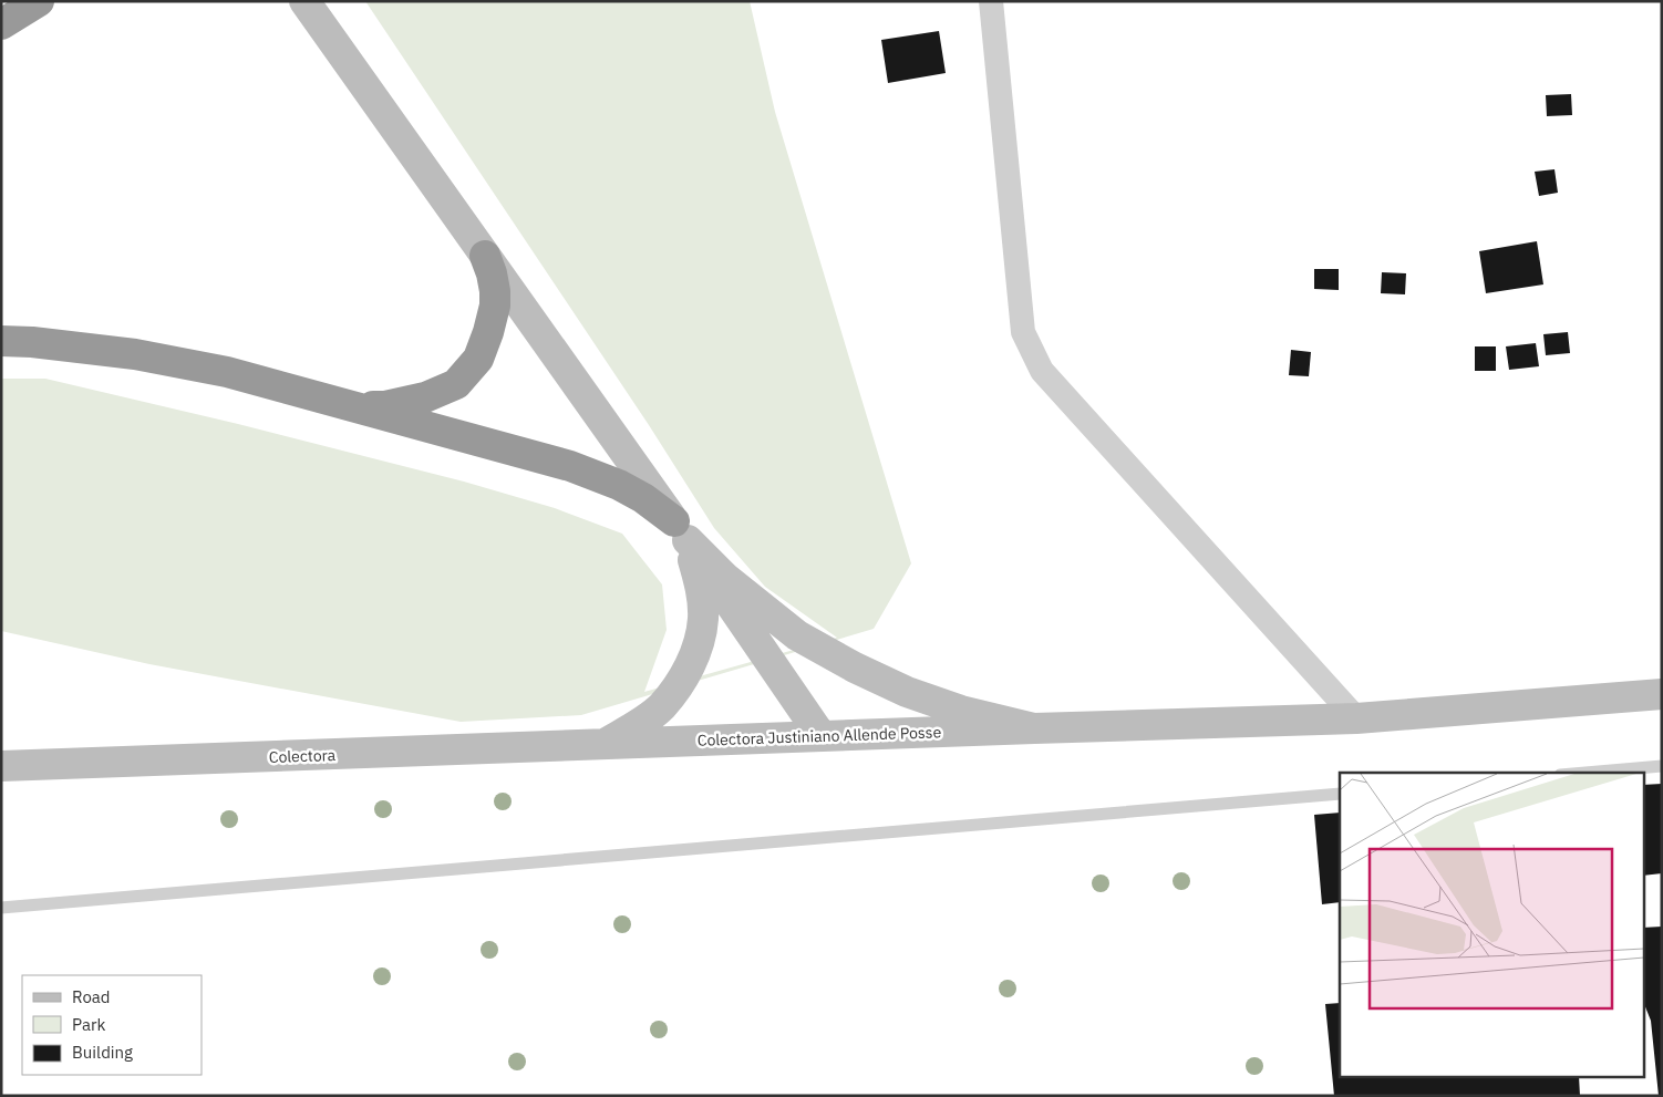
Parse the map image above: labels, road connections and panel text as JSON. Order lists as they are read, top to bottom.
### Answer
{
  "streets": {
    "main road": ["Colectora Justiniano Allende Posse", "Colectora"]
  },
  "crossings": [
    ["Colectora Justiniano Allende Posse", "Colectora"]
  ],
  "legend": ["Road", "Park", "Building"]
}
